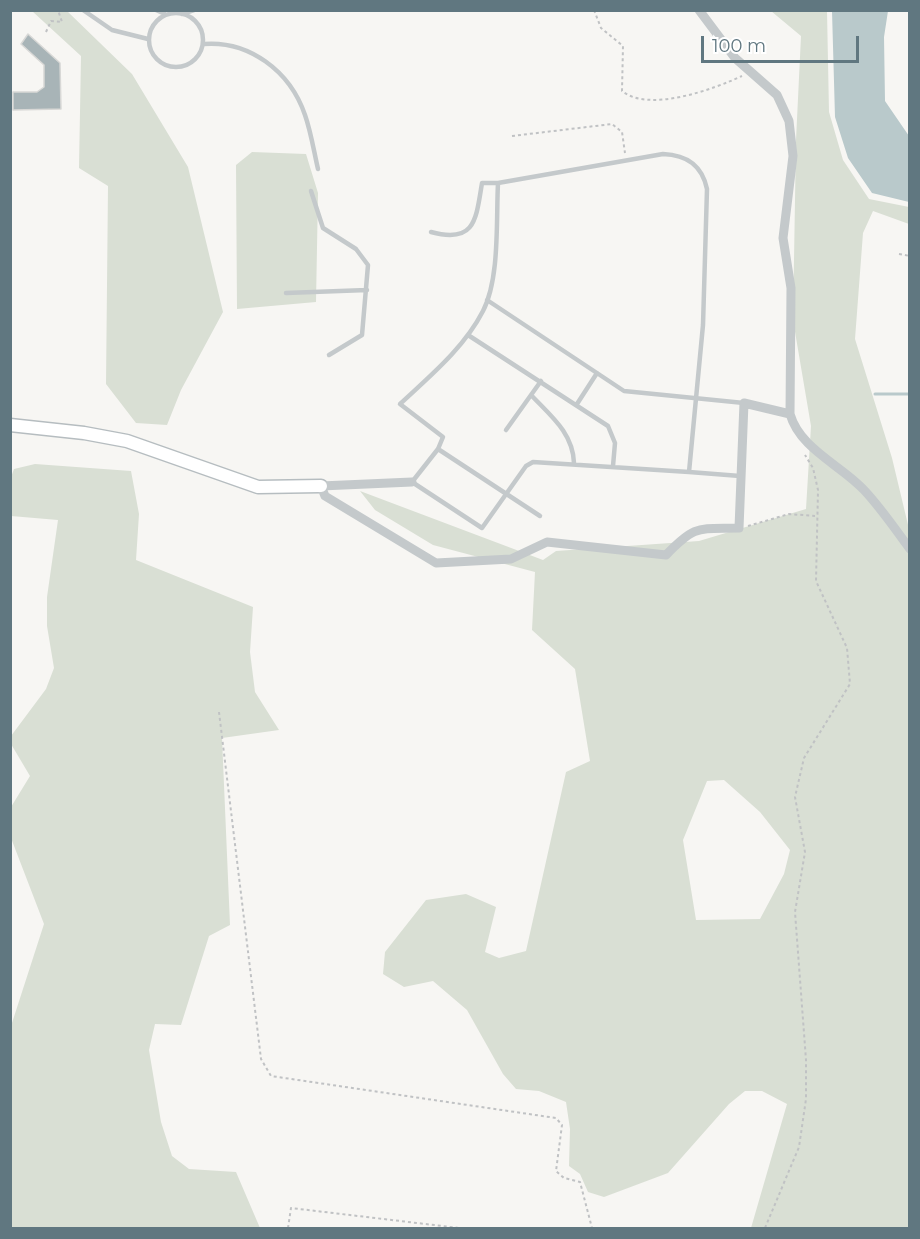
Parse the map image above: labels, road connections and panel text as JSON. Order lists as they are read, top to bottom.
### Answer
{
  "scale_bar": "100 m"
}
